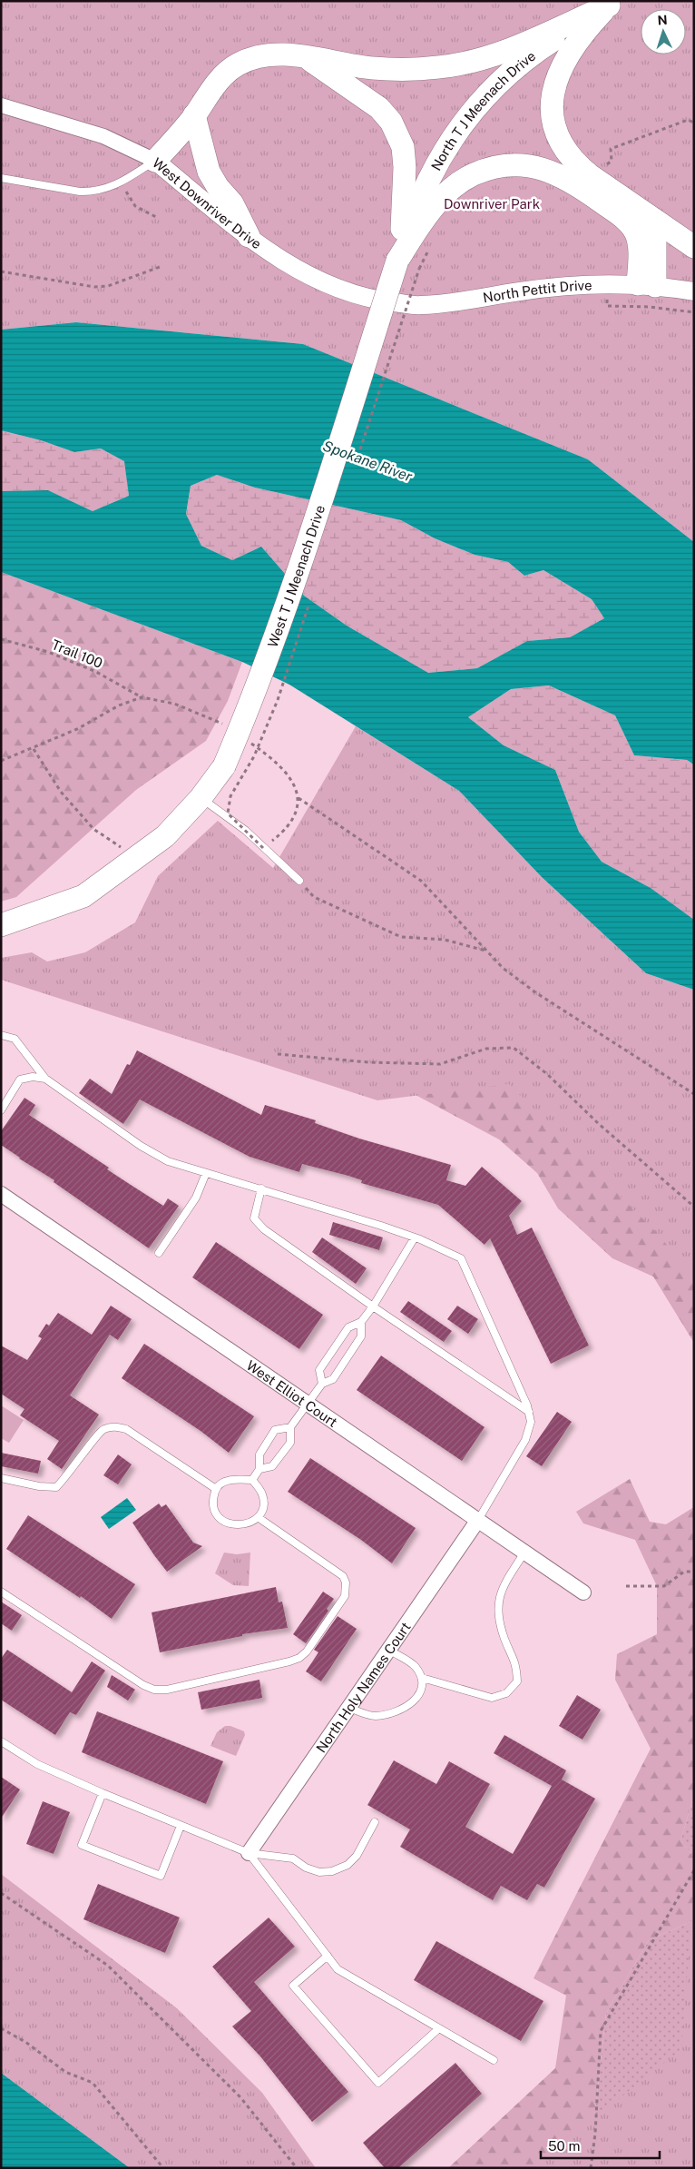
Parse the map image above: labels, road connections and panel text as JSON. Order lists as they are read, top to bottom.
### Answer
{
  "streets": {
    "main road": ["North T J Meenach Drive", "West T J Meenach Drive"],
    "street": [
      "West Downriver Drive",
      "North Pettit Drive",
      "West Elliot Court",
      "North Holy Names Court"
    ],
    "path": ["Trail 100"]
  },
  "crossings": [
    ["North T J Meenach Drive", "West T J Meenach Drive"],
    ["West Downriver Drive", "North Pettit Drive"],
    ["West Elliot Court", "North Holy Names Court"]
  ],
  "water": ["Spokane River"],
  "parks": ["Downriver Park"],
  "scale_bar": "50 m",
  "north": "top"
}
